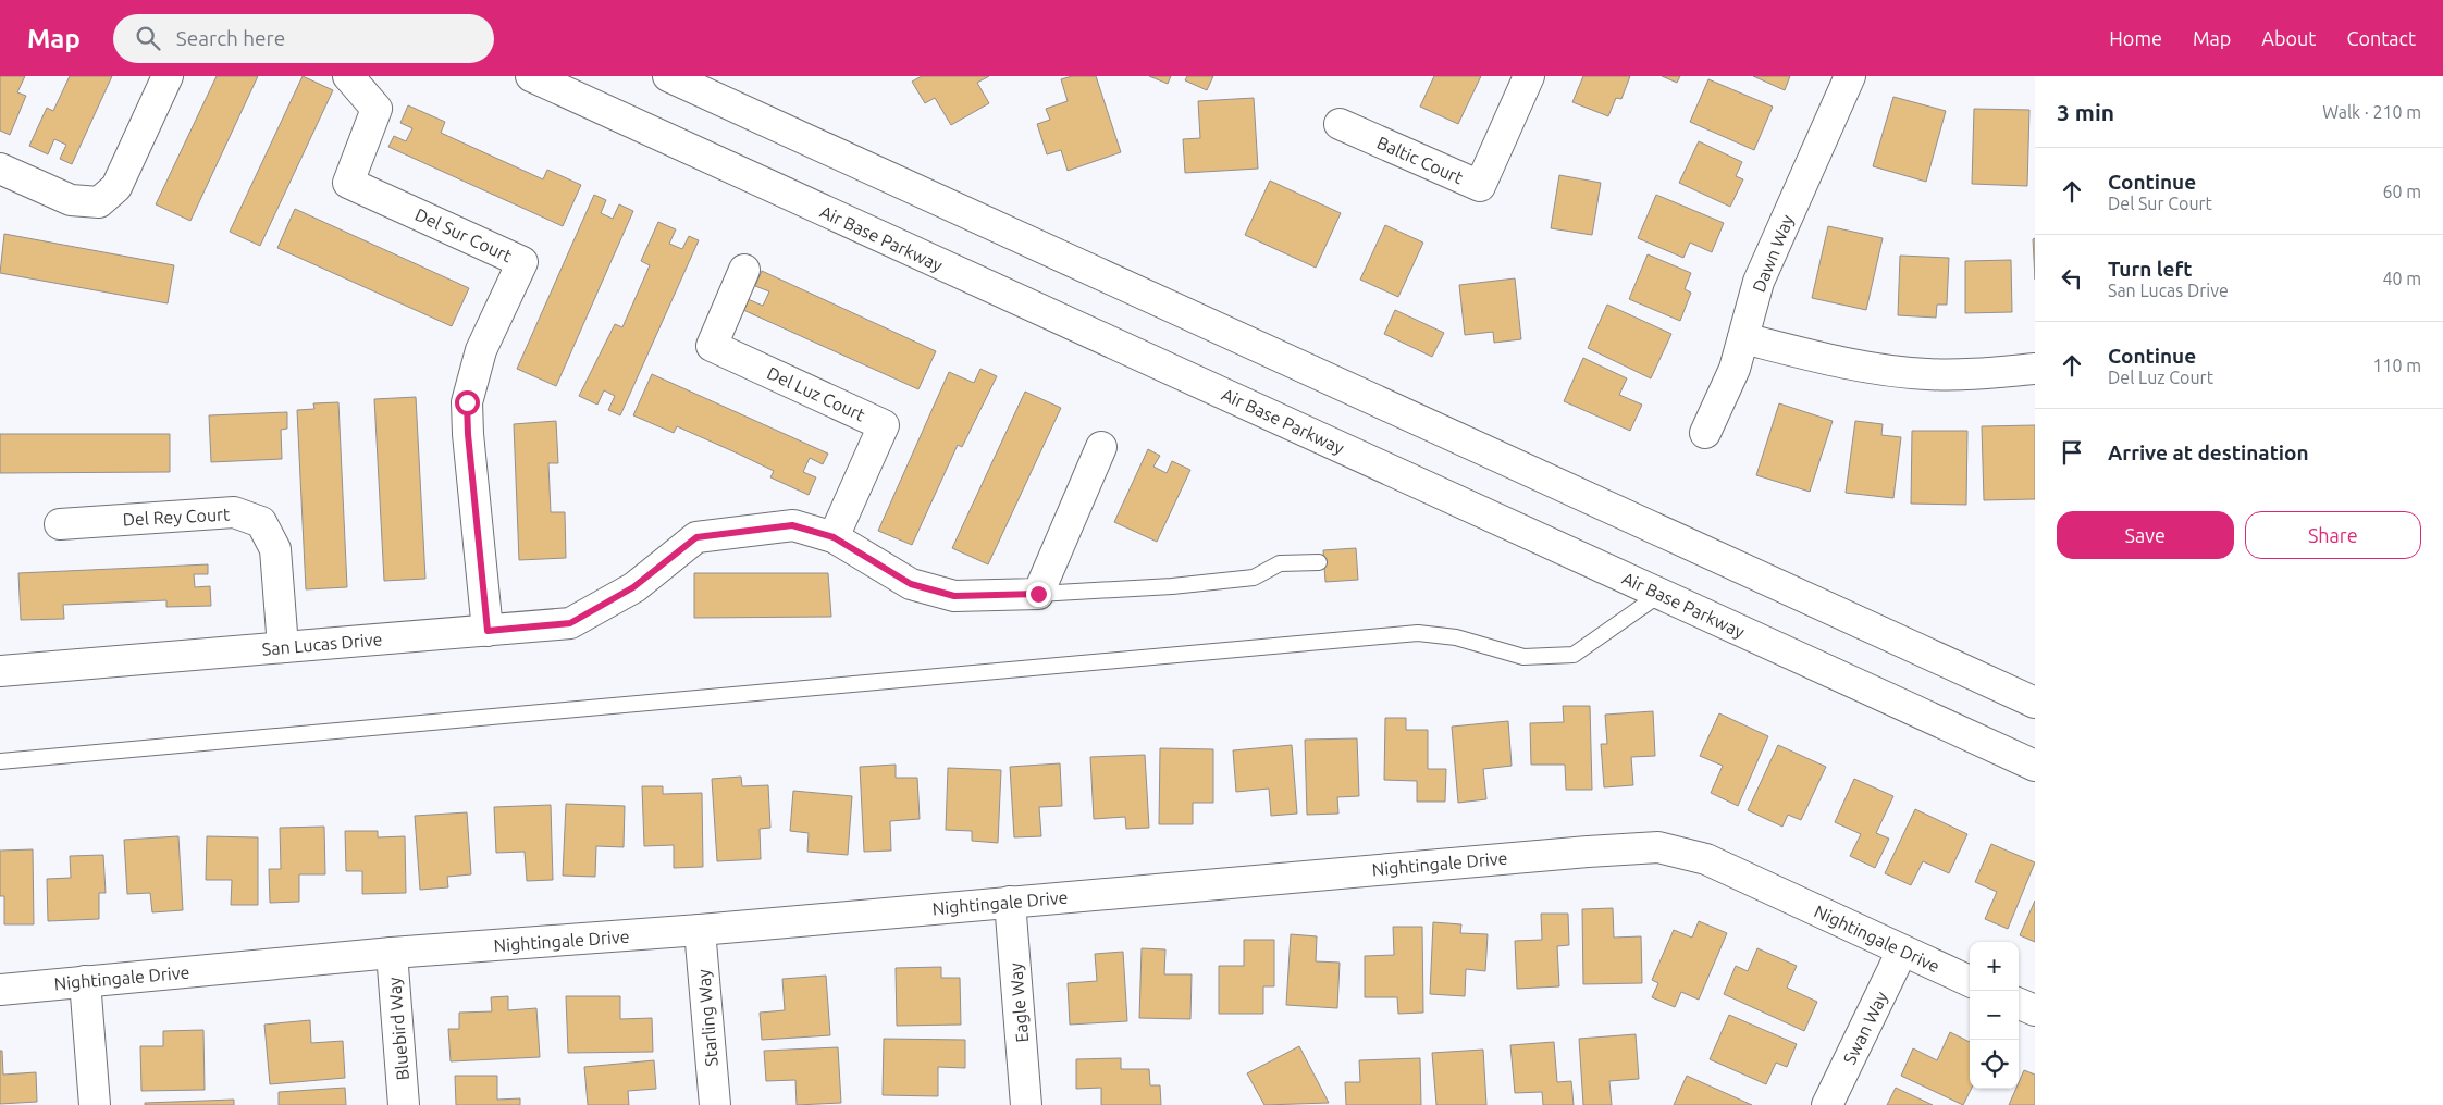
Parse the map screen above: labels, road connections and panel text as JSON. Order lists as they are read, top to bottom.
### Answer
{
  "streets": {
    "street": [
      "Baltic Court",
      "Del Sur Court",
      "Air Base Parkway",
      "Dawn Way",
      "Del Luz Court",
      "Del Rey Court",
      "San Lucas Drive",
      "Nightingale Drive",
      "Eagle Way",
      "Starling Way",
      "Swan Way",
      "Bluebird Way"
    ]
  },
  "crossings": [
    ["Del Sur Court", "San Lucas Drive"],
    ["Del Luz Court", "San Lucas Drive"],
    ["Del Rey Court", "San Lucas Drive"],
    ["Nightingale Drive", "Eagle Way"],
    ["Nightingale Drive", "Starling Way"],
    ["Nightingale Drive", "Swan Way"],
    ["Nightingale Drive", "Bluebird Way"]
  ],
  "page": {
    "header": "Map",
    "search": "Search here",
    "nav": [
      "Home",
      "Map",
      "About",
      "Contact"
    ],
    "heading": ["3 min", "Walk · 210 m"],
    "list": [
      ["Continue", "Del Sur Court", "60 m"],
      ["Turn left", "San Lucas Drive", "40 m"],
      ["Continue", "Del Luz Court", "110 m"],
      "Arrive at destination"
    ],
    "buttons": ["Save", "Share"],
    "map_buttons": ["+", "−"]
  }
}
